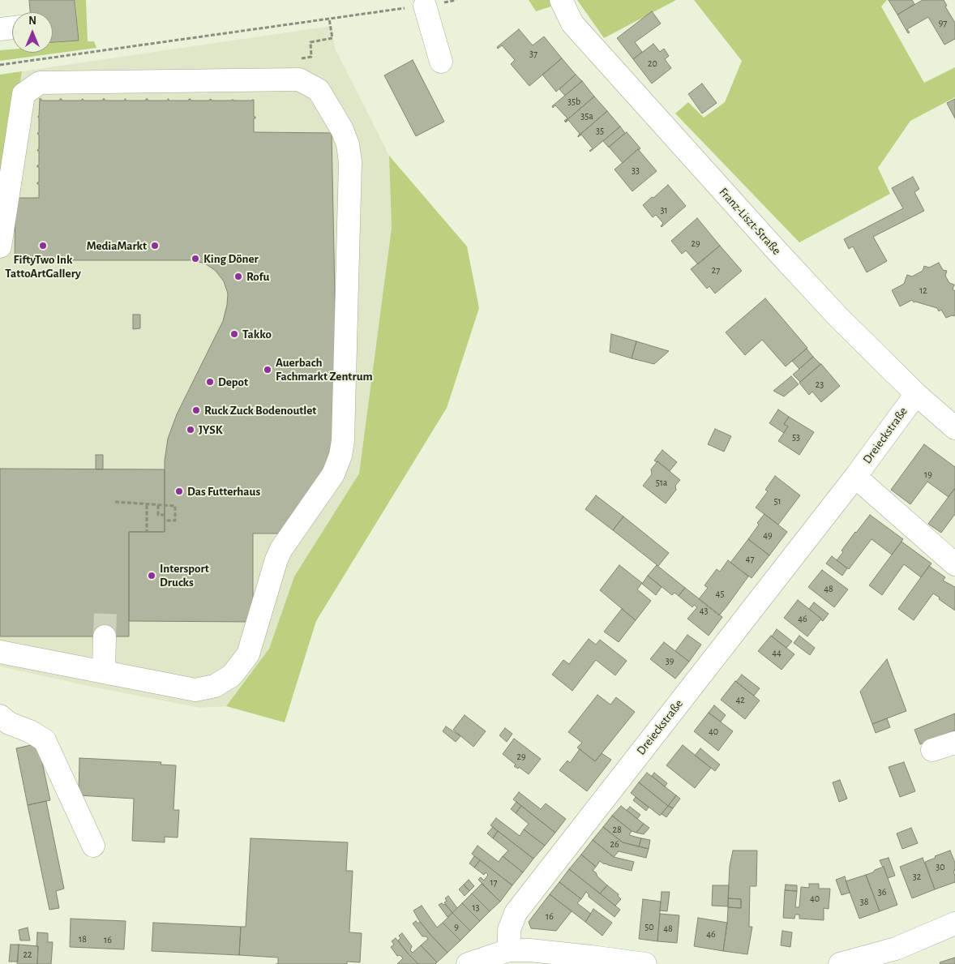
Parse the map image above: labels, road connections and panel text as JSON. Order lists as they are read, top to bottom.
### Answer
{
  "streets": {
    "street": ["Franz-Liszt-Straße", "Dreieckstraße"]
  },
  "crossings": [
    ["Franz-Liszt-Straße", "Dreieckstraße"]
  ],
  "places": [
    "FiftyTwo Ink TattoArtGallery",
    "MediaMarkt",
    "King Döner",
    "Rofu",
    "Takko",
    "Auerbach Fachmarkt Zentrum",
    "Depot",
    "Ruck Zuck Bodenoutlet",
    "JYSK",
    "Das Futterhaus",
    "Intersport Drucks"
  ],
  "house_numbers": [
    "97",
    "37",
    "20",
    "35b",
    "35a",
    "35",
    "33",
    "31",
    "29",
    "27",
    "12",
    "23",
    "53",
    "19",
    "51a",
    "51",
    "49",
    "47",
    "48",
    "45",
    "43",
    "46",
    "44",
    "39",
    "42",
    "40",
    "29",
    "28",
    "26",
    "30",
    "32",
    "17",
    "36",
    "40",
    "38",
    "13",
    "16",
    "9",
    "50",
    "48",
    "46",
    "18",
    "16",
    "22"
  ],
  "north": "top"
}
